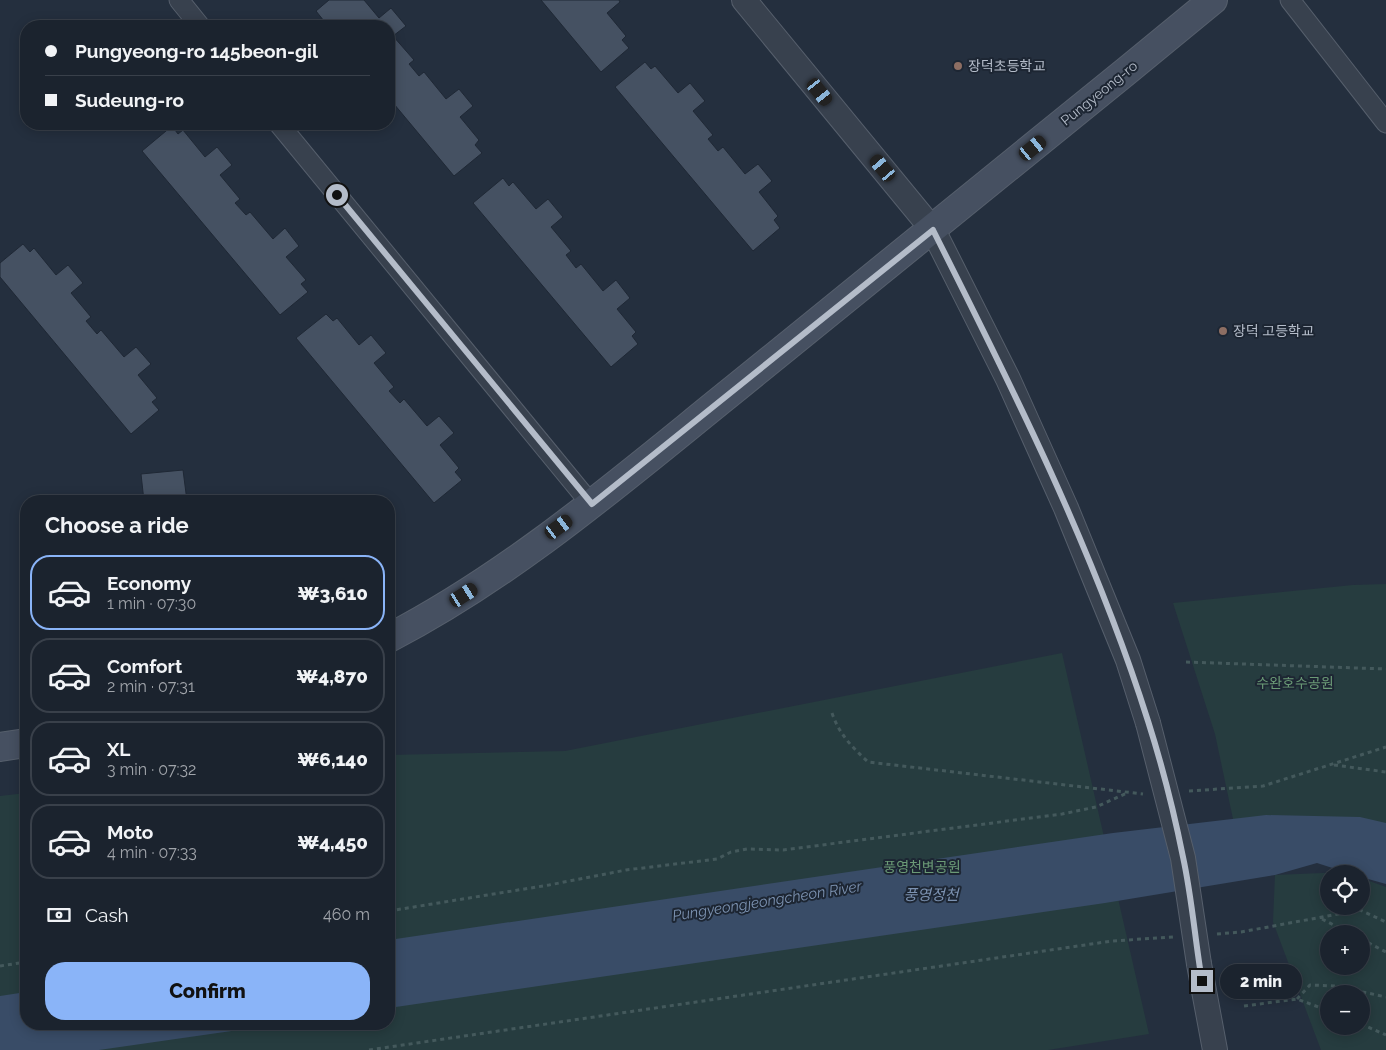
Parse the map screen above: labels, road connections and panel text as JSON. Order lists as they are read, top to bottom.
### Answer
{
  "streets": {
    "main road": ["Pungyeong-ro"]
  },
  "water": ["풍영정천", "Pungyeongjeongcheon River"],
  "parks": ["수완호수공원", "풍영천변공원"],
  "places": ["장덕초등학교", "장덕 고등학교"],
  "page": {
    "banner": ["Pungyeong-ro 145beon-gil", "Sudeung-ro"],
    "heading": "Choose a ride",
    "list": [
      {
        "name": "Economy",
        "note": "1 min · 07:30",
        "value": "₩3,610"
      },
      {
        "name": "Comfort",
        "note": "2 min · 07:31",
        "value": "₩4,870"
      },
      {
        "name": "XL",
        "note": "3 min · 07:32",
        "value": "₩6,140"
      },
      {
        "name": "Moto",
        "note": "4 min · 07:33",
        "value": "₩4,450"
      }
    ],
    "map_buttons": ["+", "−"],
    "pay": ["Cash", "460 m"],
    "buttons": "Confirm",
    "bubble": "2 min"
  }
}
